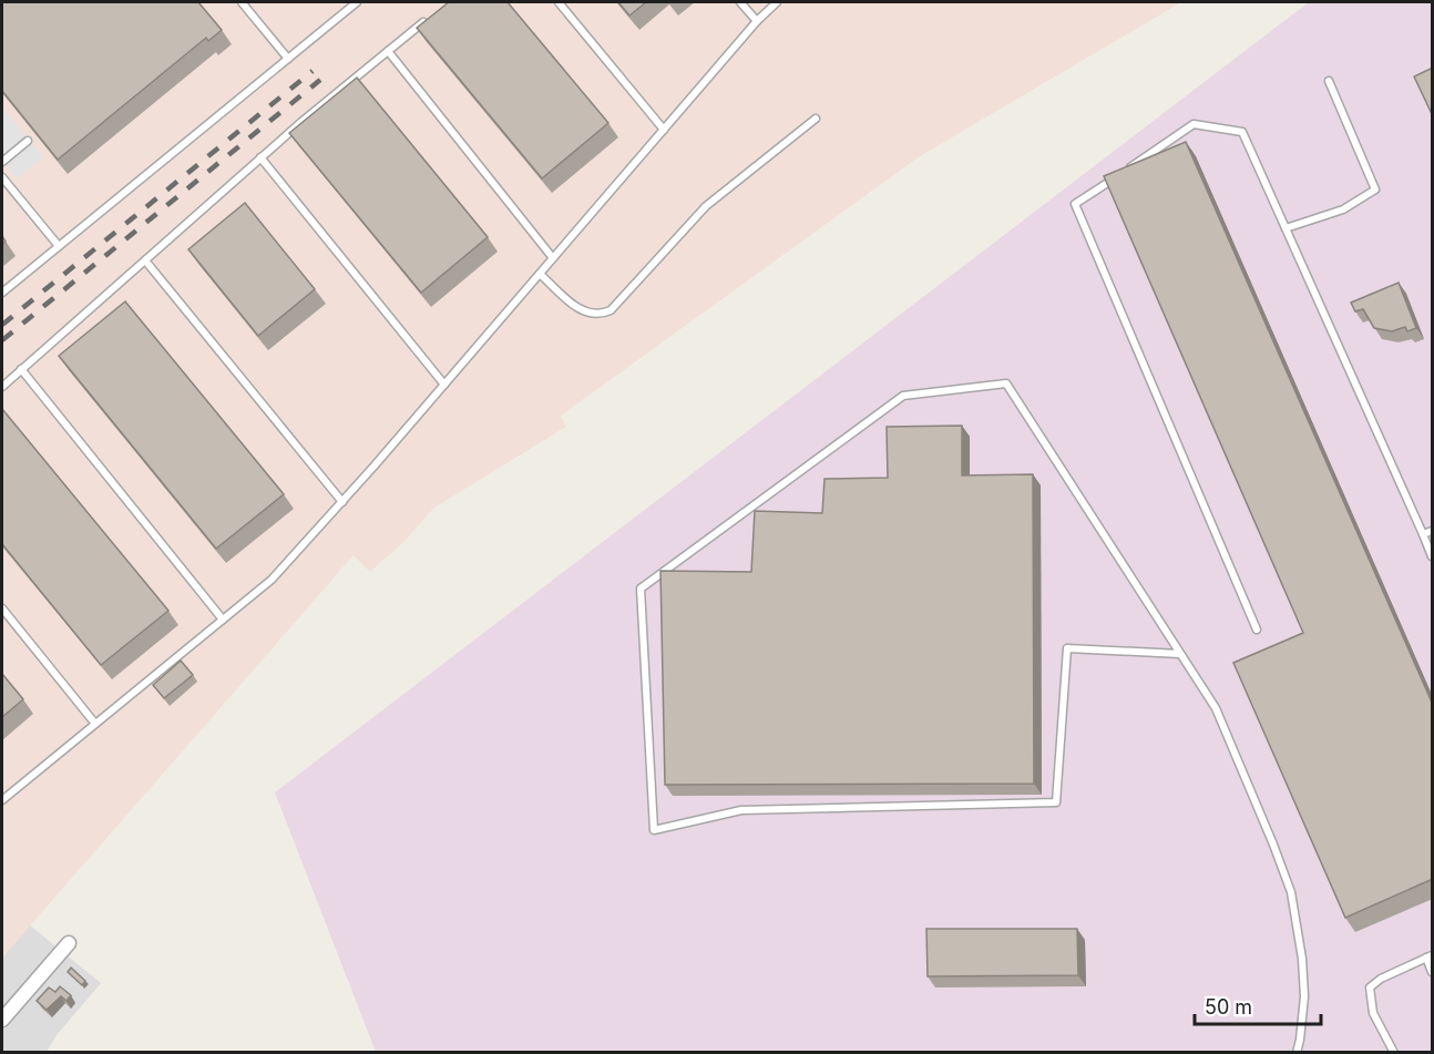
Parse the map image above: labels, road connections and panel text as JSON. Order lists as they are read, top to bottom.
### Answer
{
  "scale_bar": "50 m"
}
